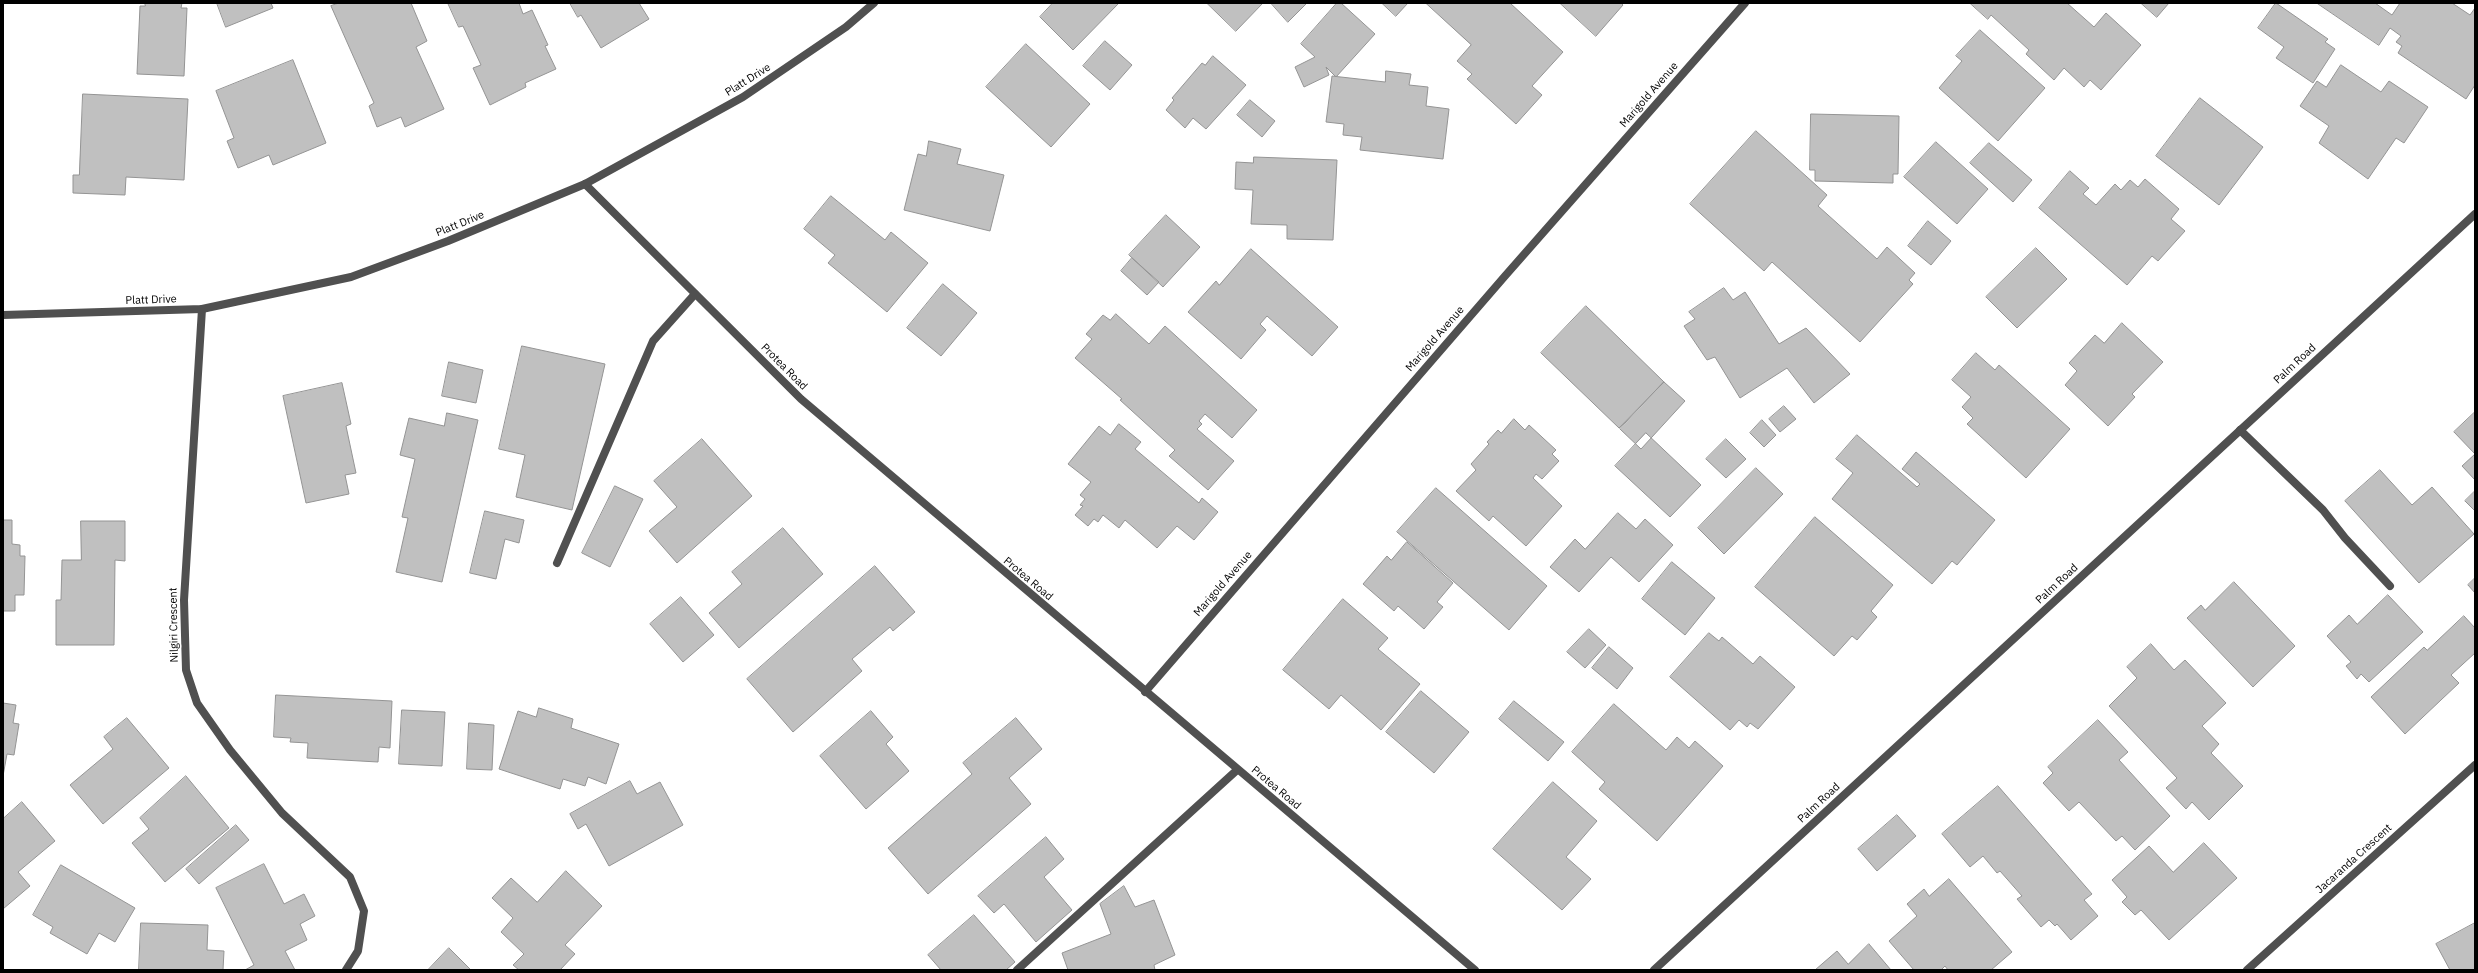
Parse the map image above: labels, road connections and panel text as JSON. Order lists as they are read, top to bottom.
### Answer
{
  "streets": {
    "street": [
      "Platt Drive",
      "Marigold Avenue",
      "Palm Road",
      "Protea Road",
      "Nilgiri Crescent",
      "Jacaranda Crescent"
    ]
  },
  "crossings": [
    ["Platt Drive", "Protea Road"],
    ["Platt Drive", "Nilgiri Crescent"],
    ["Marigold Avenue", "Protea Road"]
  ]
}
